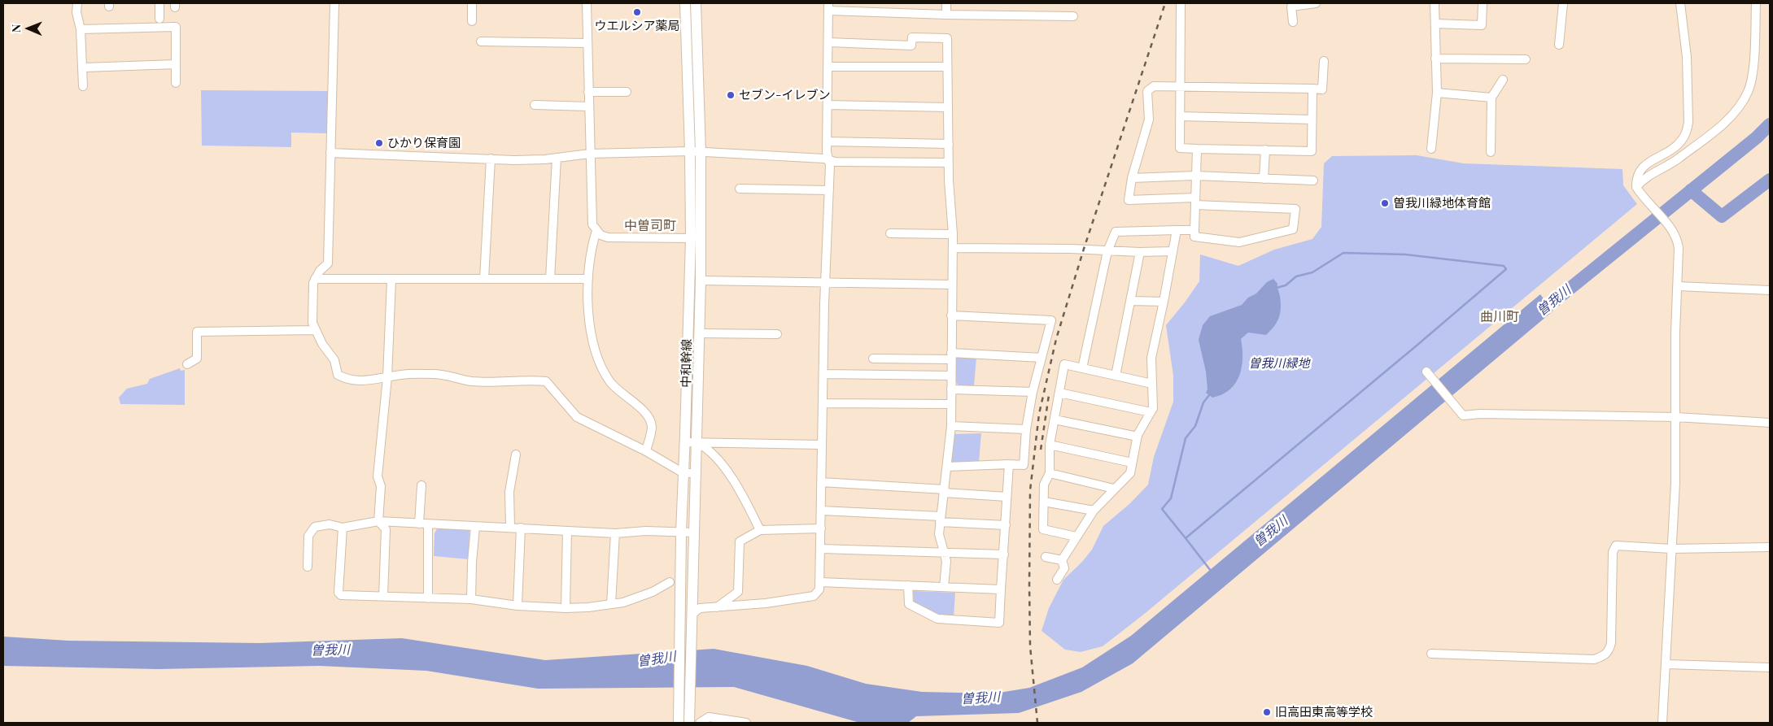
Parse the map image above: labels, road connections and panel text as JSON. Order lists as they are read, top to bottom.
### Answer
{
  "streets": {
    "main road": ["中和幹線"]
  },
  "districts": ["中曽司町", "曲川町"],
  "water": ["曽我川"],
  "parks": ["曽我川緑地"],
  "places": [
    "ウエルシア薬局",
    "セブン-イレブン",
    "ひかり保育園",
    "曽我川緑地体育館",
    "旧高田東高等学校"
  ],
  "north": "left"
}
